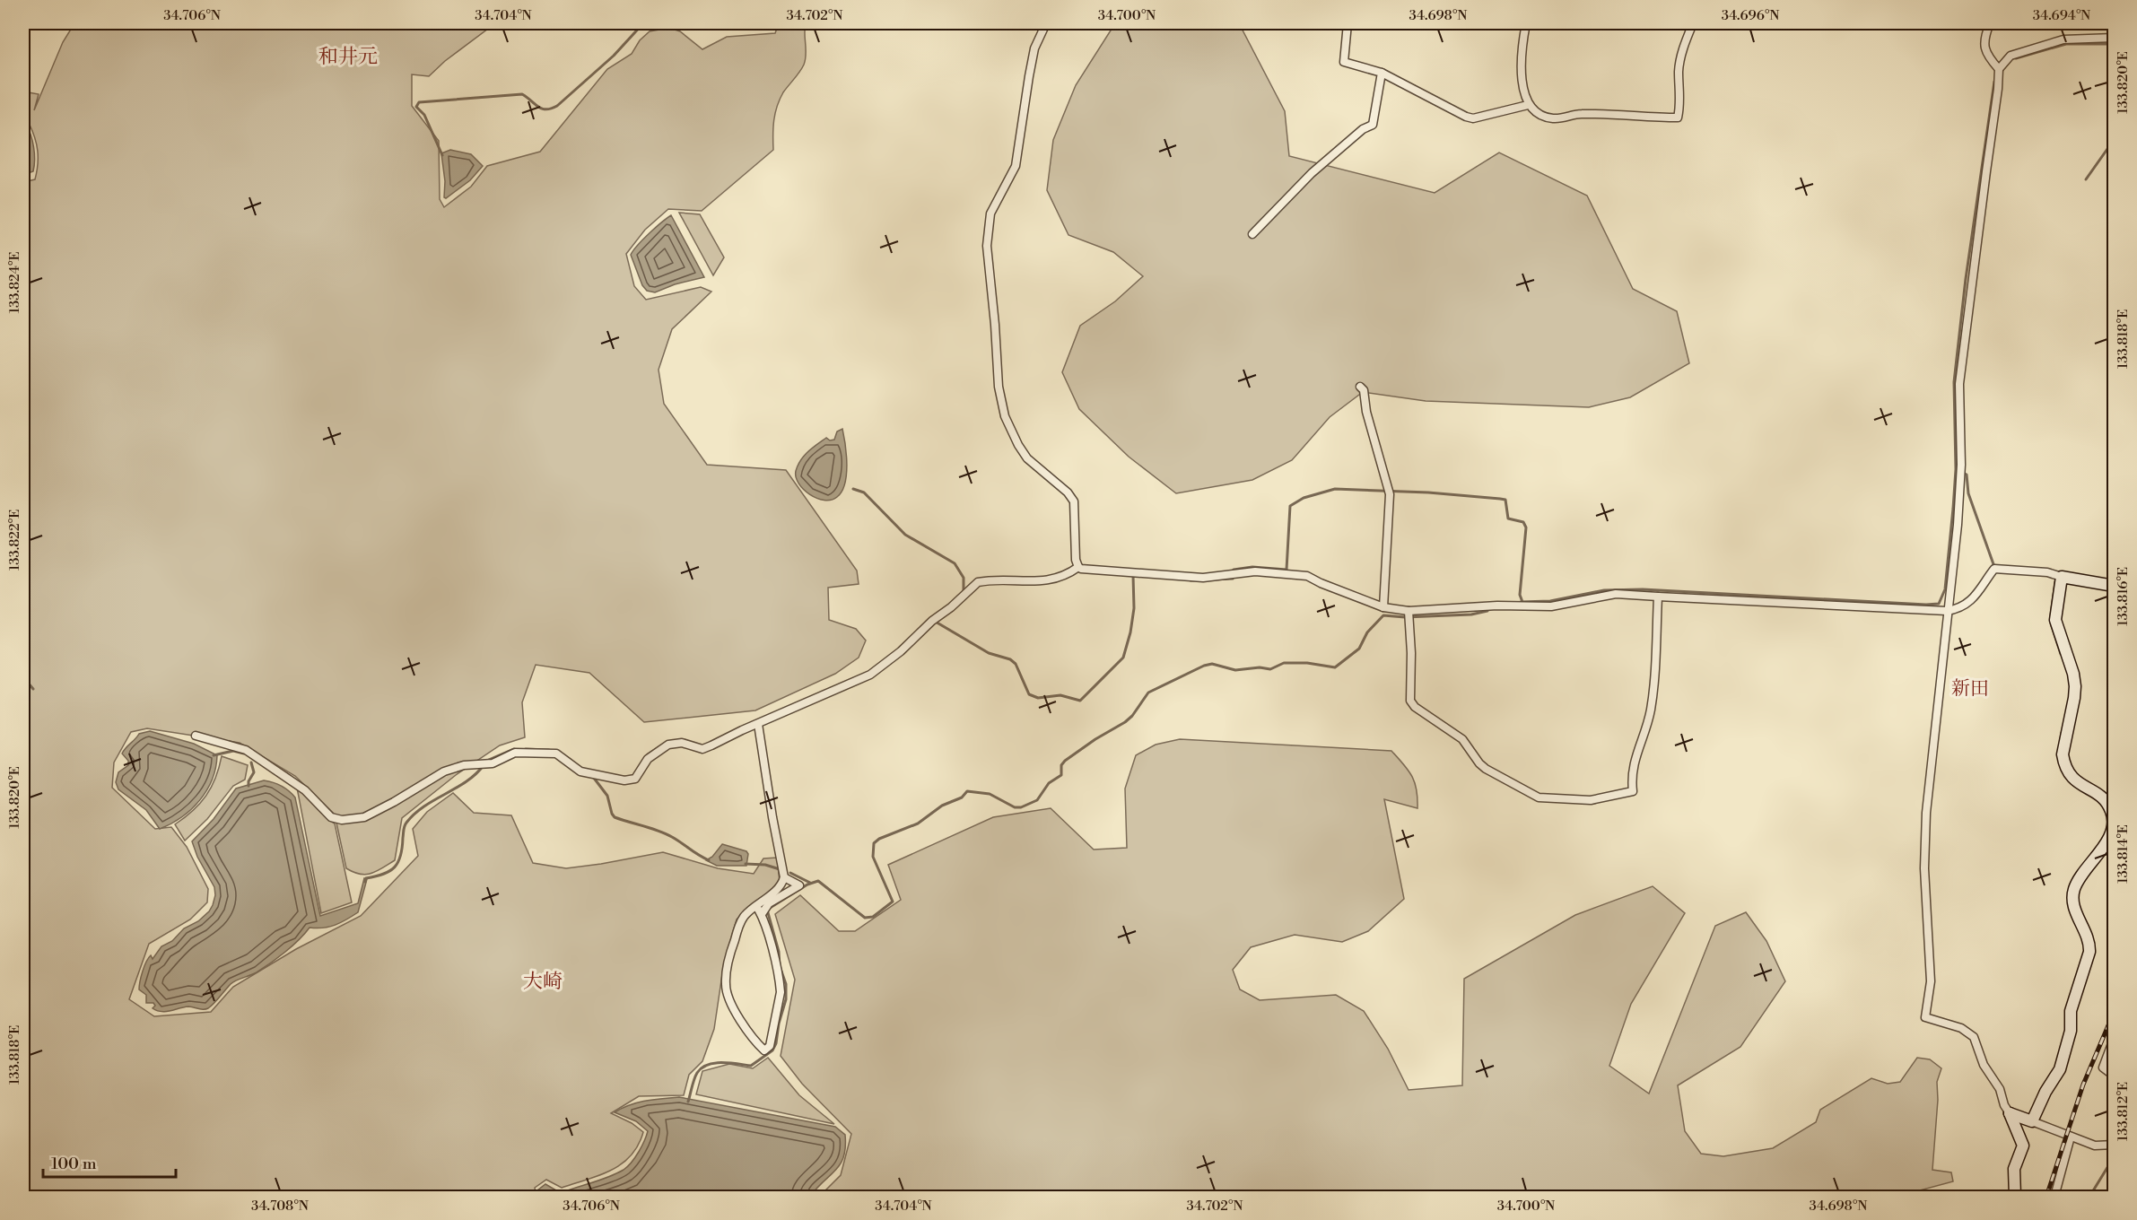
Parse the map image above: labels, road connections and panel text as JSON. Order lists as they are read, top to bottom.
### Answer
{
  "districts": ["和井元", "新田", "大崎"],
  "scale_bar": "100 m",
  "coordinates": [
    "34.706°N",
    "34.704°N",
    "34.702°N",
    "34.700°N",
    "34.698°N",
    "34.696°N",
    "34.694°N",
    "133.820°E",
    "133.824°E",
    "133.818°E",
    "133.822°E",
    "133.816°E",
    "133.814°E",
    "133.812°E",
    "34.708°N"
  ]
}
